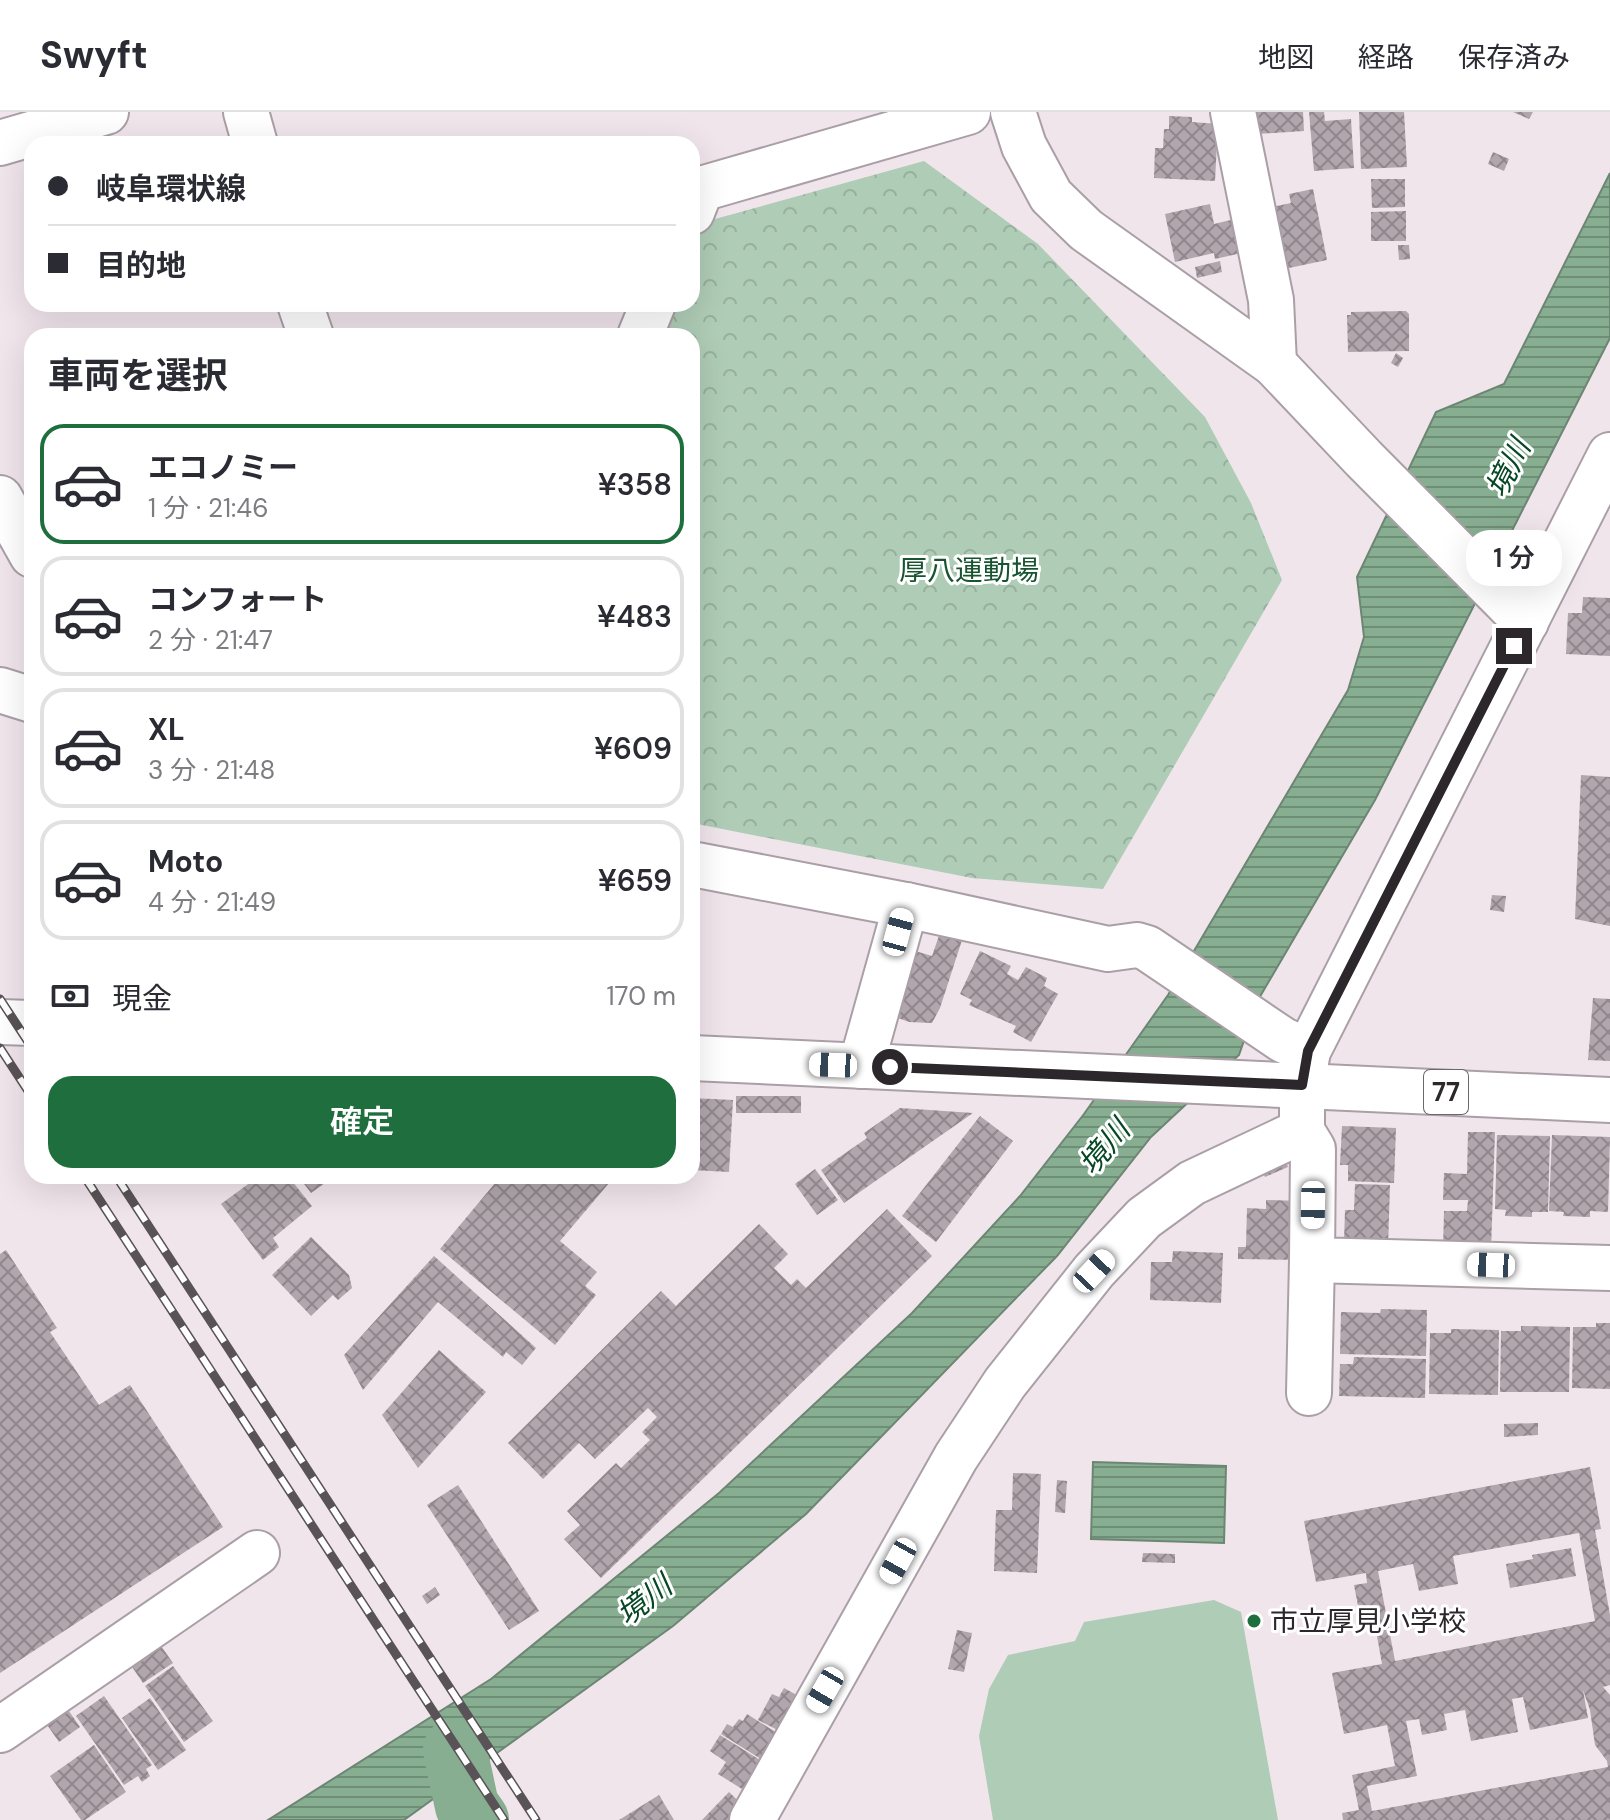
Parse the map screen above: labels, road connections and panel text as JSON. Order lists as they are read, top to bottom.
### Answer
{
  "streets": {
    "street": ["77"]
  },
  "water": ["境川"],
  "parks": ["厚八運動場"],
  "places": ["市立厚見小学校"],
  "page": {
    "header": "Swyft",
    "nav": ["地図", "経路", "保存済み"],
    "banner": ["岐阜環状線", "目的地"],
    "heading": "車両を選択",
    "list": [
      {
        "name": "エコノミー",
        "note": "1 分 · 21:46",
        "value": "¥358"
      },
      {
        "name": "コンフォート",
        "note": "2 分 · 21:47",
        "value": "¥483"
      },
      {
        "name": "XL",
        "note": "3 分 · 21:48",
        "value": "¥609"
      },
      {
        "name": "Moto",
        "note": "4 分 · 21:49",
        "value": "¥659"
      }
    ],
    "bubble": "1 分",
    "pay": ["現金", "170 m"],
    "buttons": "確定"
  }
}
